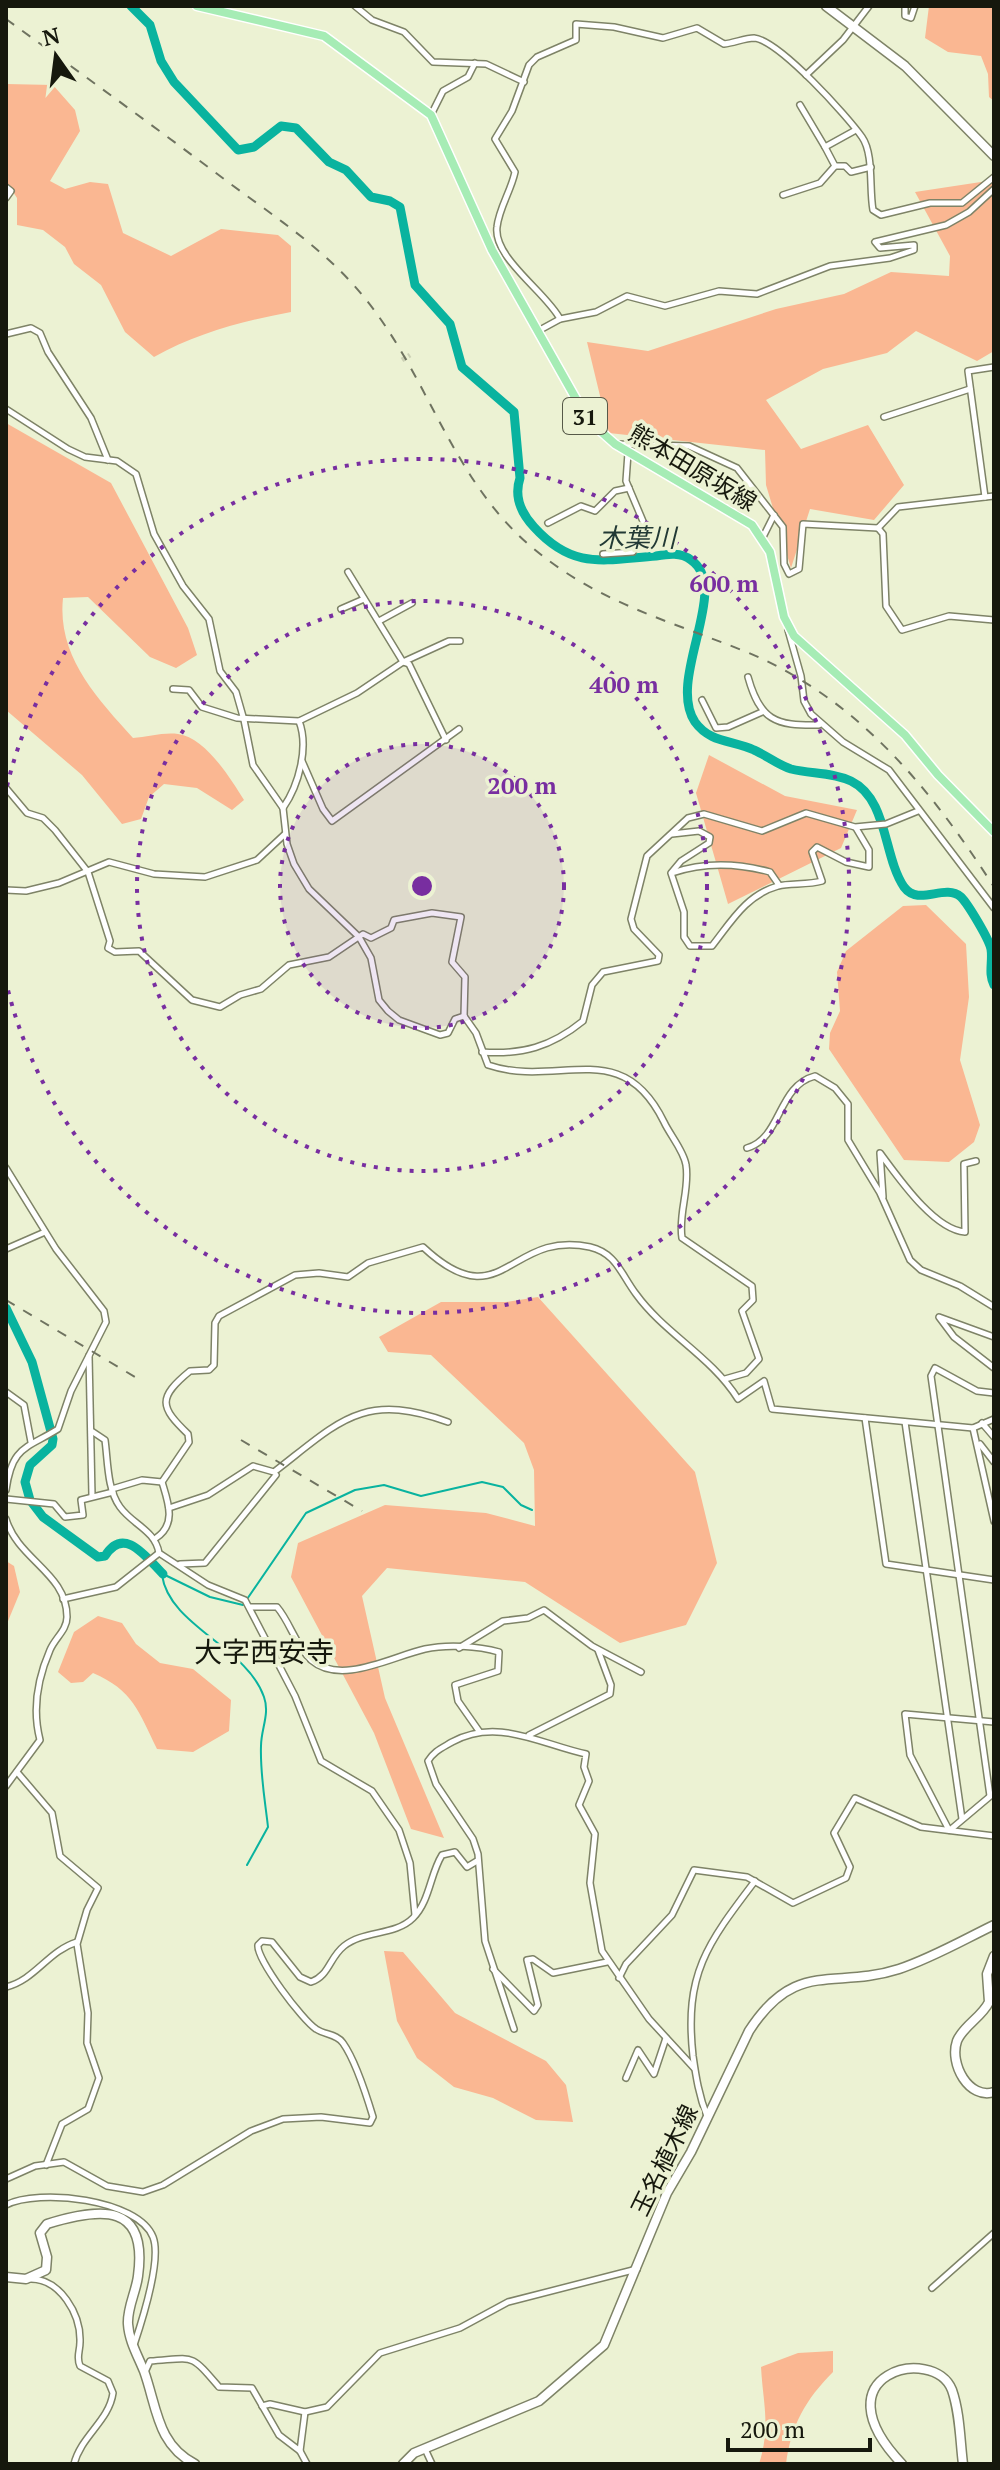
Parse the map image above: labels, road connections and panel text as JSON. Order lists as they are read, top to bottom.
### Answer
{
  "streets": {
    "main road": ["31", "熊本田原坂線", "玉名植木線"]
  },
  "districts": ["大字西安寺"],
  "water": ["木葉川"],
  "scale_bar": "200 m",
  "north": "top",
  "rings": ["600 m", "400 m", "200 m"]
}
